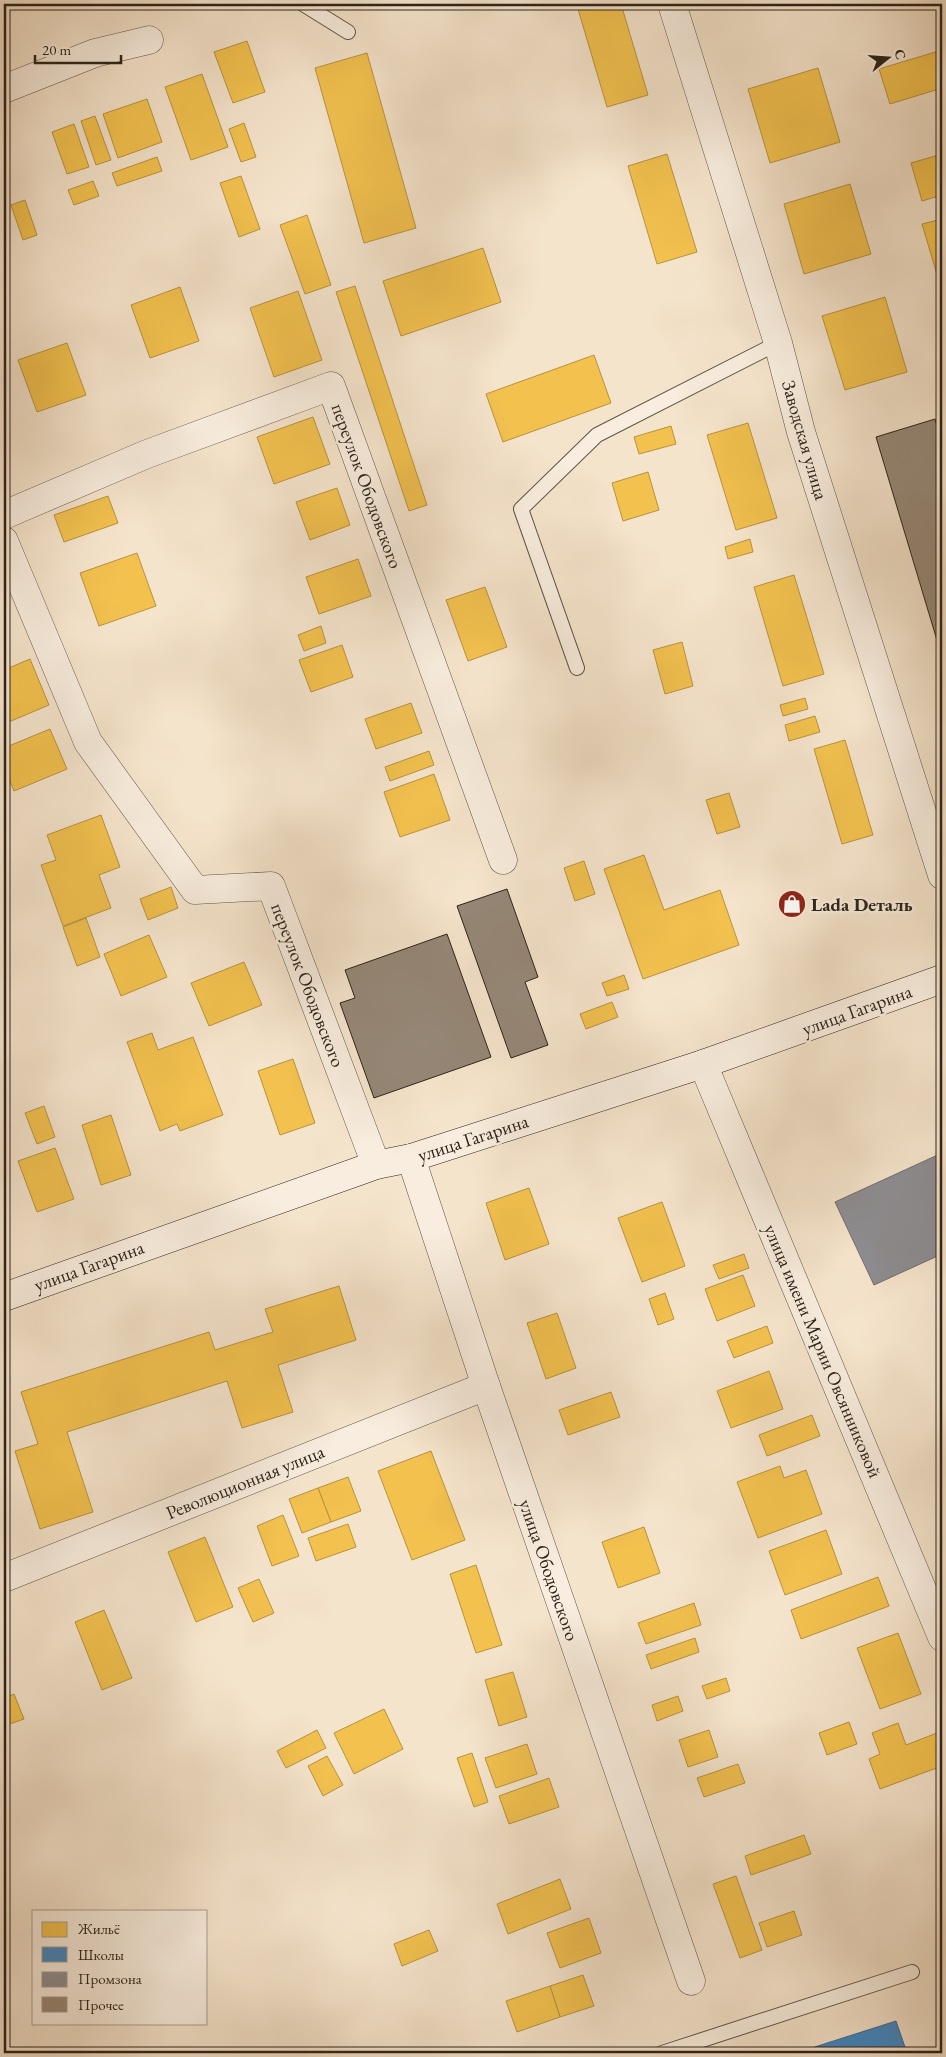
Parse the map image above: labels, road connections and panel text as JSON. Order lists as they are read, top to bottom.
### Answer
{
  "streets": {
    "street": [
      "Заводская улица",
      "переулок Ободовского",
      "улица Гагарина",
      "улица имени Марии Овсянниковой",
      "Революционная улица",
      "улица Ободовского"
    ]
  },
  "crossings": [
    ["переулок Ободовского", "улица Гагарина"],
    ["улица Гагарина", "улица имени Марии Овсянниковой"],
    ["улица Гагарина", "улица Ободовского"],
    ["Революционная улица", "улица Ободовского"]
  ],
  "places": {
    "shop": ["Lada Dеталь"]
  },
  "legend": [
    "Жильё",
    "Школы",
    "Промзона",
    "Прочее"
  ],
  "scale_bar": "20 m",
  "north": "right"
}
